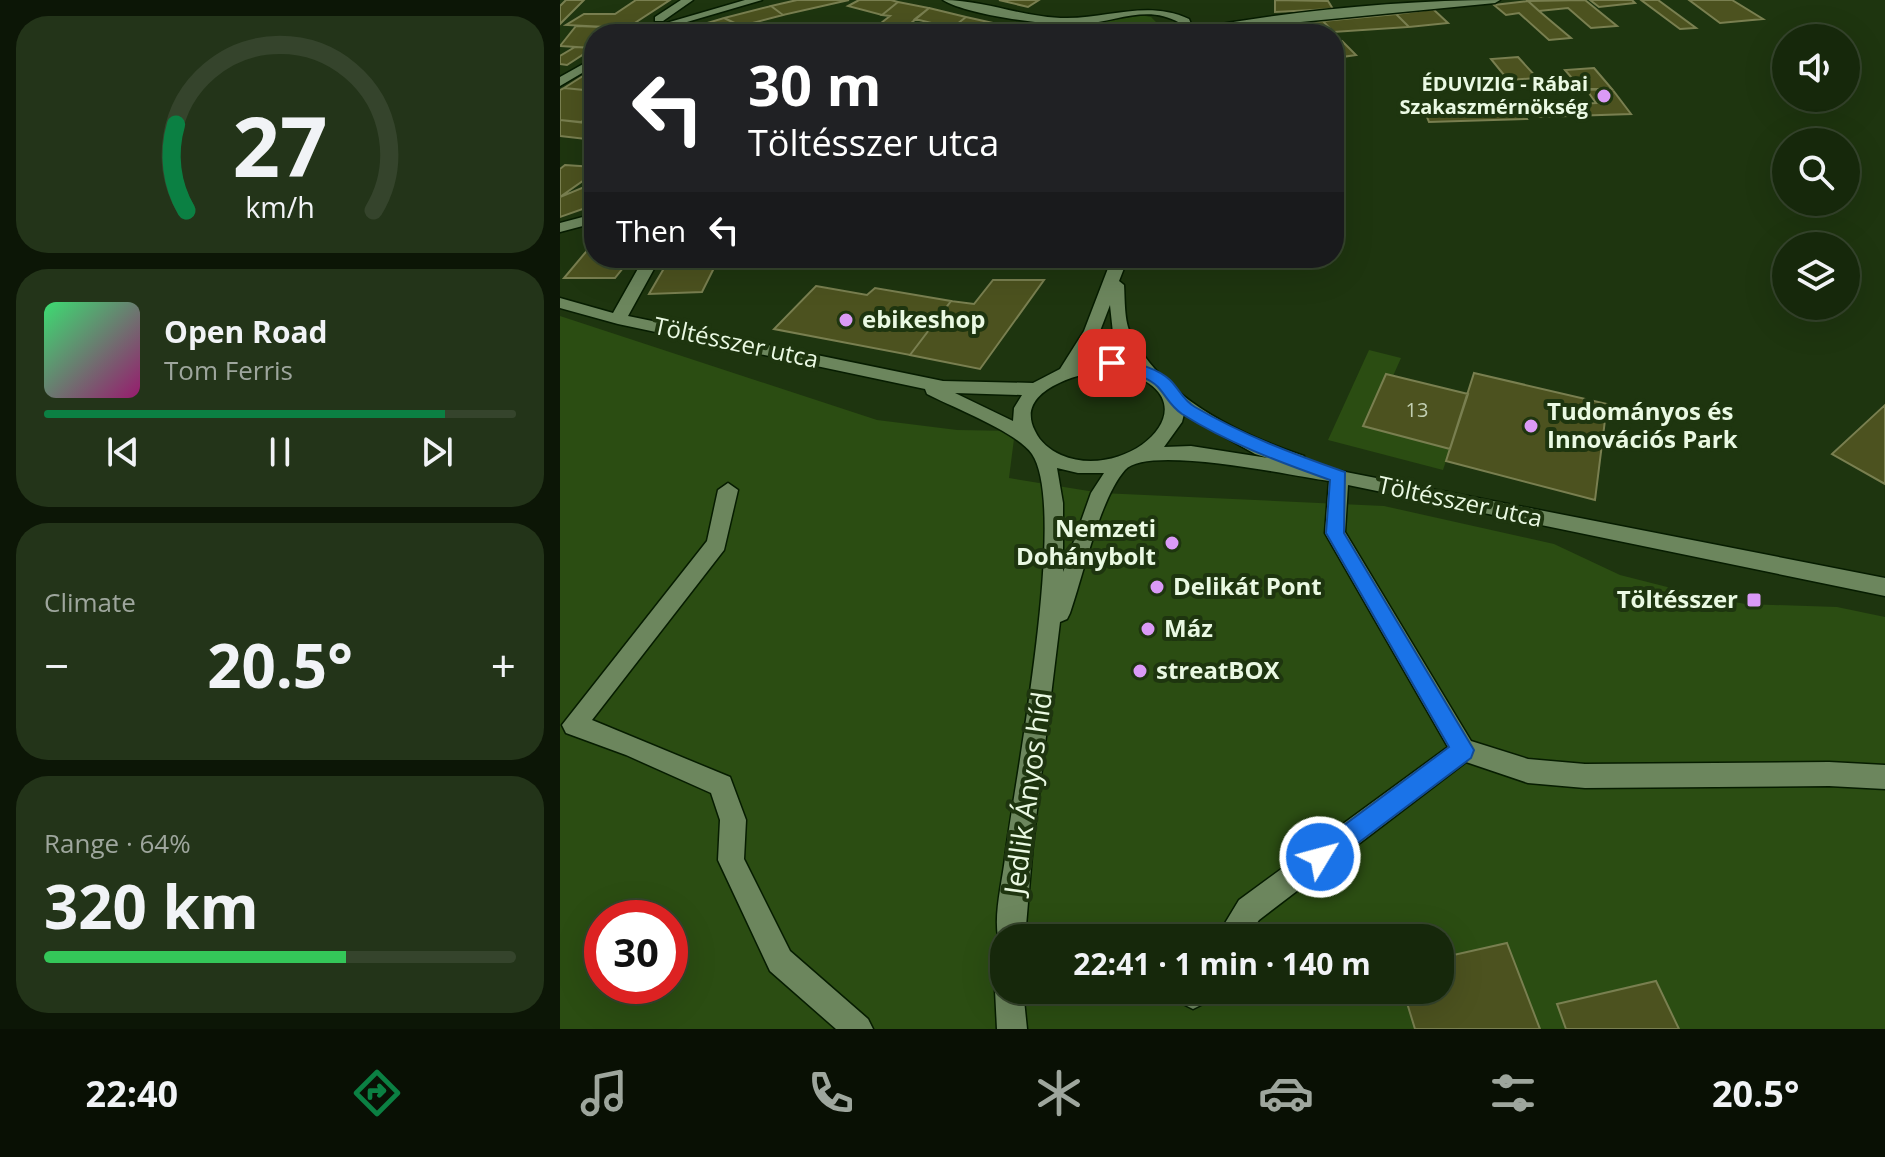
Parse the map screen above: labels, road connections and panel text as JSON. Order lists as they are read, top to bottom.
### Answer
{
  "streets": {
    "street": ["Töltésszer utca", "Jedlik Ányos híd"]
  },
  "crossings": [
    ["Töltésszer utca", "Jedlik Ányos híd"]
  ],
  "places": {
    "other": [
      "ÉDUVIZIG - Rábai Szakaszmérnökség",
      "ebikeshop",
      "Tudományos és Innovációs Park",
      "Nemzeti Dohánybolt",
      "Delikát Pont",
      "Máz",
      "streatBOX"
    ],
    "transit": ["Töltésszer"]
  },
  "house_numbers": ["13"],
  "page": {
    "turn": ["30 m", "Töltésszer utca"],
    "then": "Then",
    "song": ["Open Road", "Tom Ferris"],
    "tile": [
      "Climate",
      ["Range · 64%", "320 km"]
    ],
    "heat": ["−", "20.5°", "+"],
    "limit": "30",
    "trip": "22:41 · 1 min · 140 m",
    "tabs": ["22:40", "20.5°"],
    "gauge": ["27", "km/h"]
  }
}
